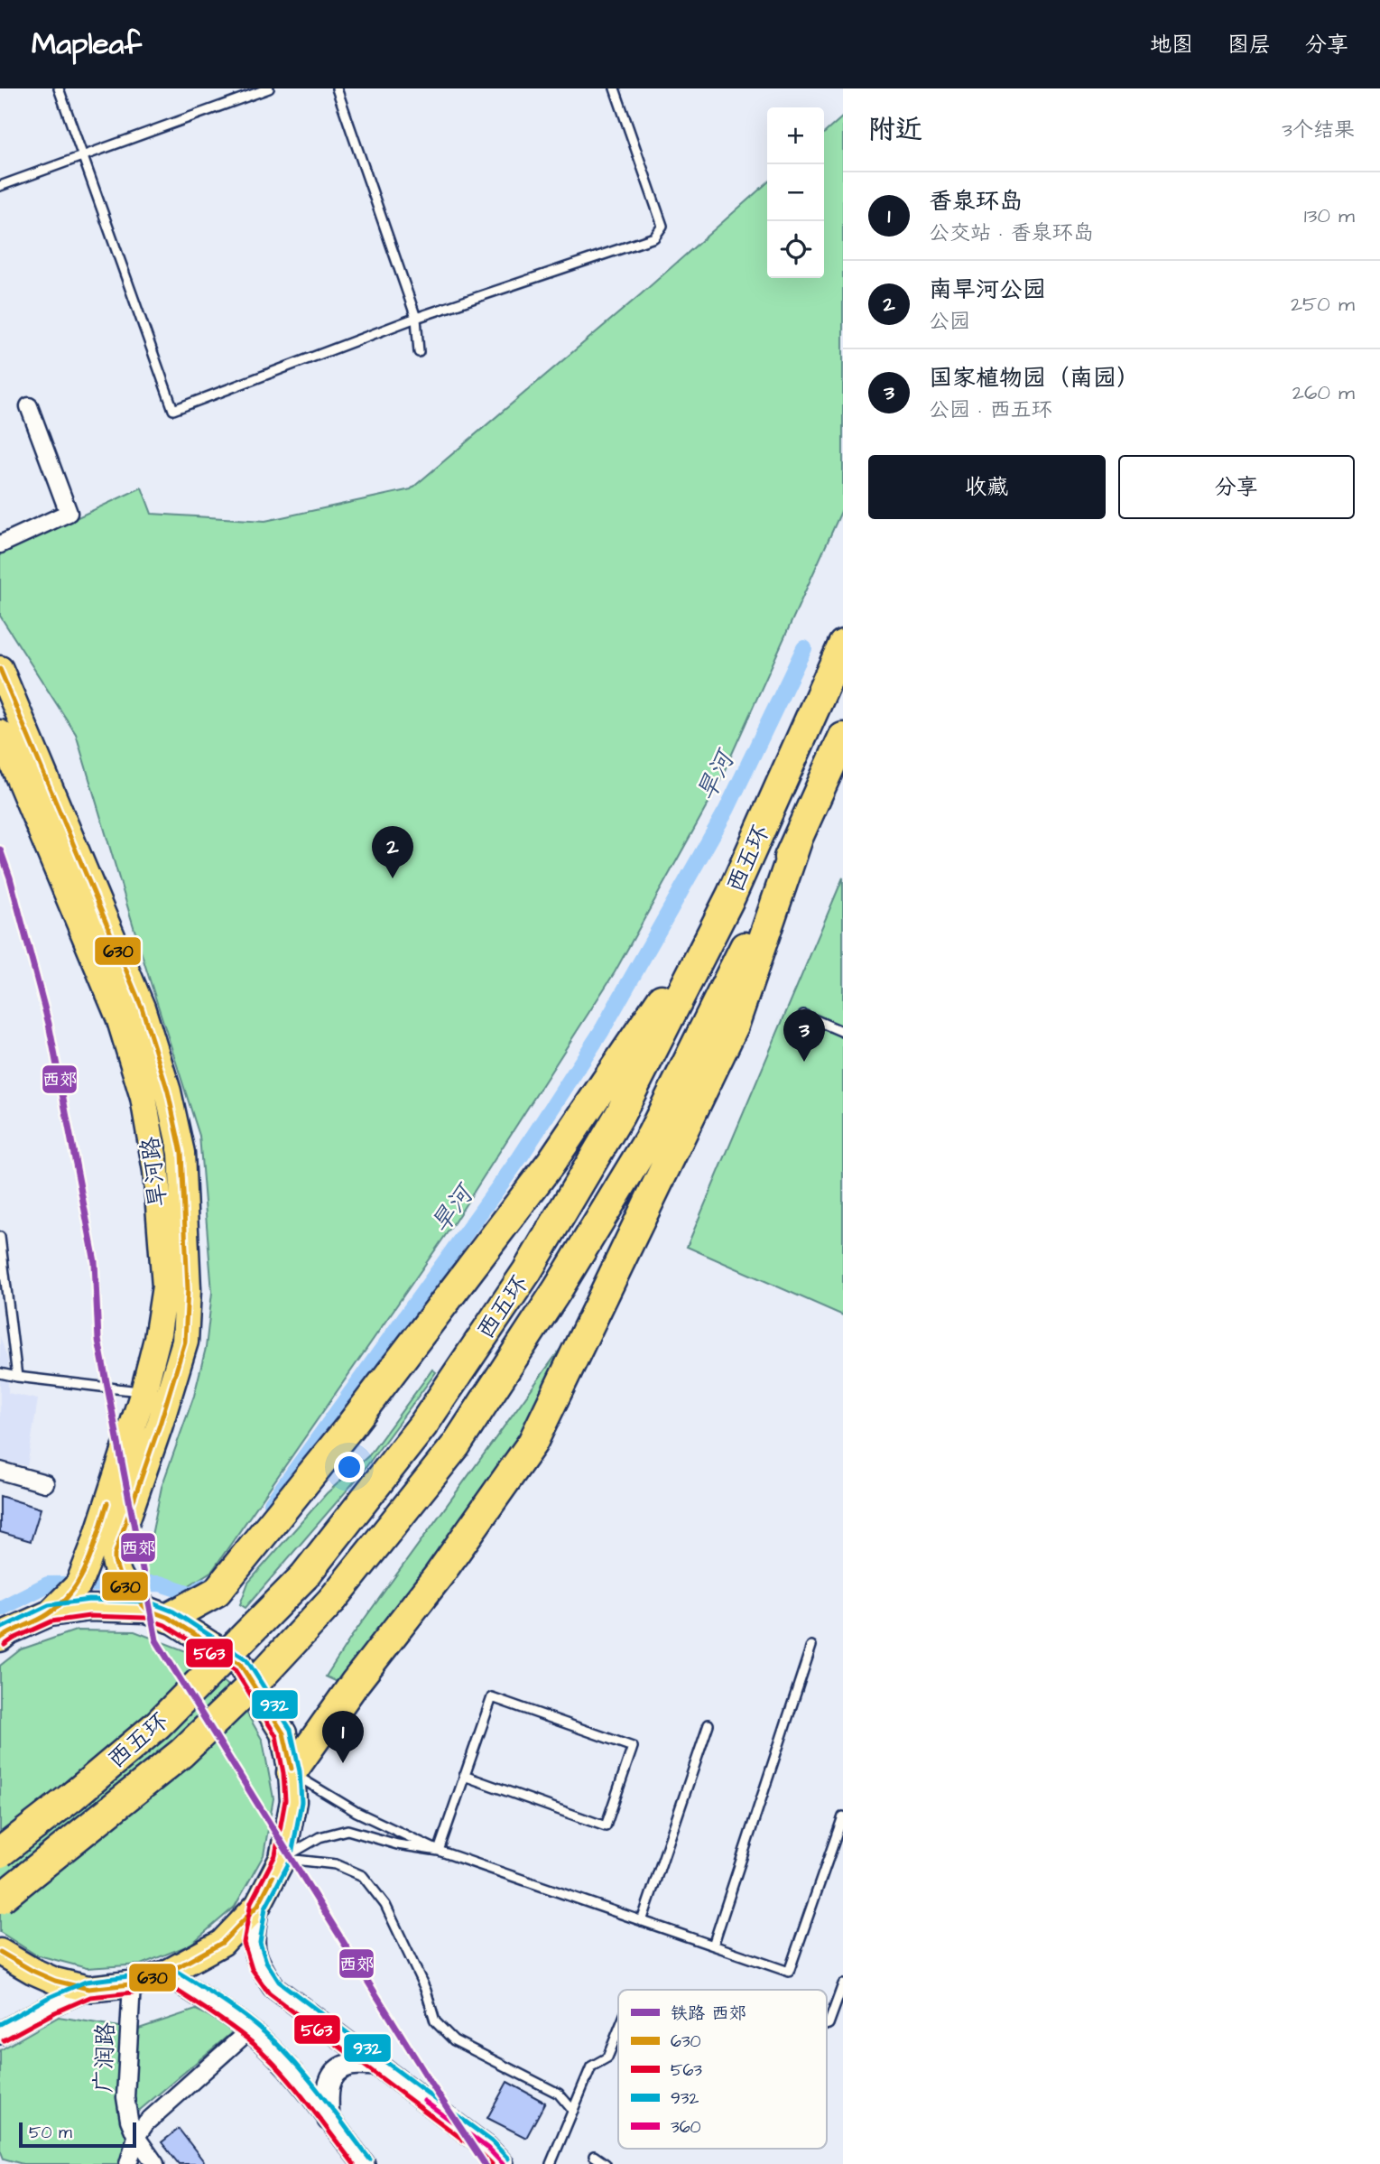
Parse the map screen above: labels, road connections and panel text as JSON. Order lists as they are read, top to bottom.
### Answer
{
  "streets": {
    "highway": ["西五环"],
    "main road": ["旱河路"],
    "street": ["广润路"]
  },
  "crossings": [
    ["旱河路", "广润路"]
  ],
  "water": ["旱河"],
  "lines": [
    "transit line 630",
    "rail line 西郊",
    "transit line 932",
    "transit line 563",
    "transit line 360"
  ],
  "legend": [
    "铁路 西郊",
    "630",
    "563",
    "932",
    "360"
  ],
  "scale_bar": "50 m",
  "page": {
    "header": "Mapleaf",
    "nav": ["地图", "图层", "分享"],
    "heading": ["附近", "3个结果"],
    "map_buttons": ["+", "−"],
    "list": [
      {
        "mark": "1",
        "name": "香泉环岛",
        "note": "公交站 · 香泉环岛",
        "value": "130 m"
      },
      {
        "mark": "2",
        "name": "南旱河公园",
        "note": "公园",
        "value": "250 m"
      },
      {
        "mark": "3",
        "name": "国家植物园（南园）",
        "note": "公园 · 西五环",
        "value": "260 m"
      }
    ],
    "buttons": ["收藏", "分享"],
    "pins": ["2", "3", "1"],
    "scale": "50 m"
  }
}
